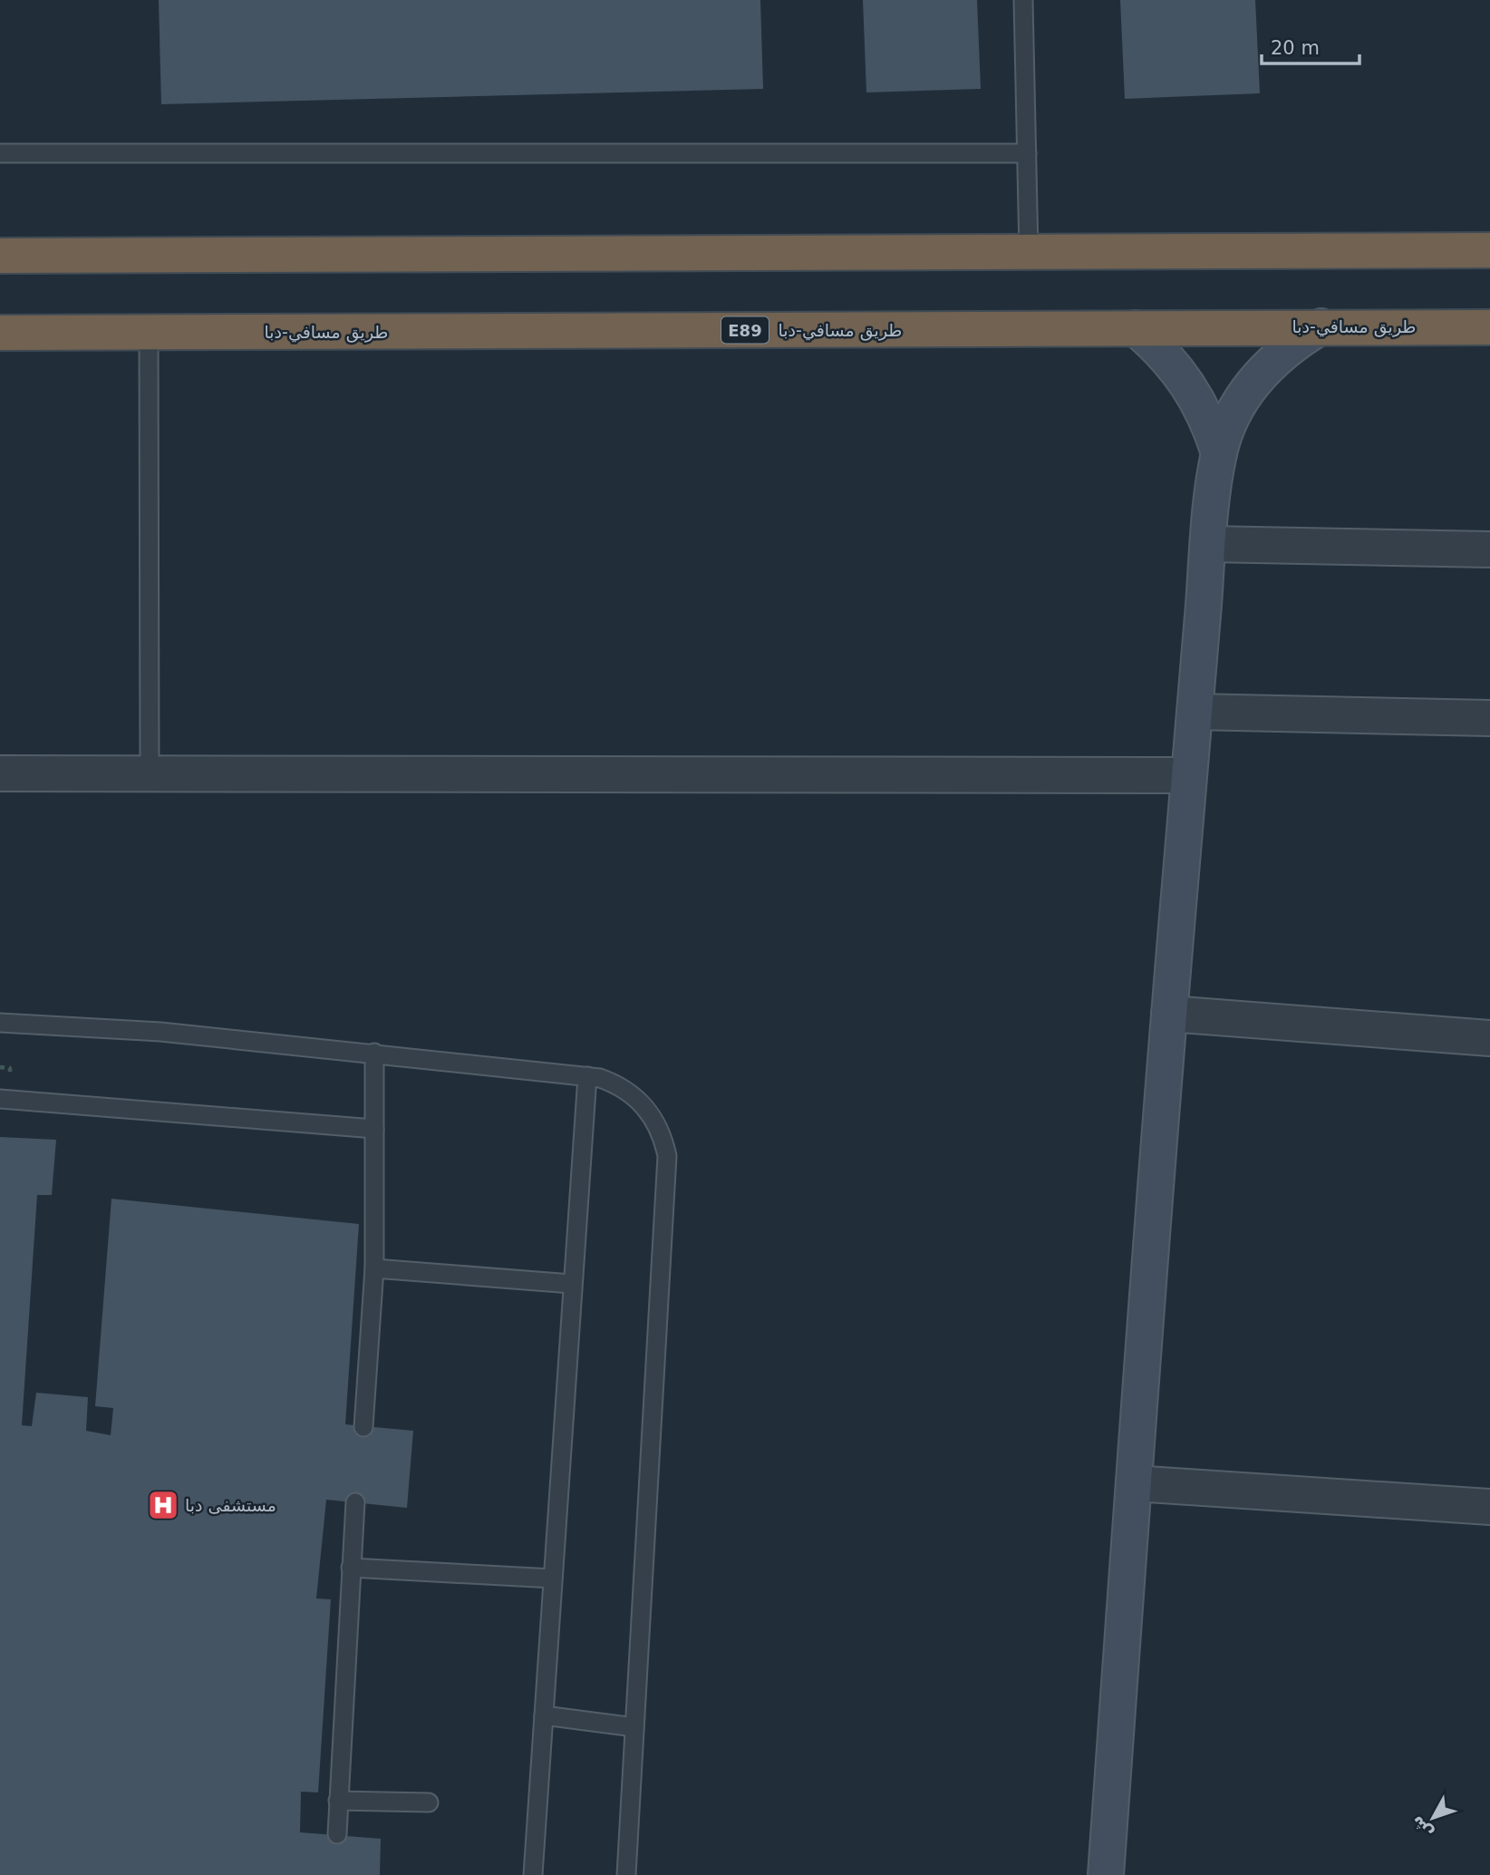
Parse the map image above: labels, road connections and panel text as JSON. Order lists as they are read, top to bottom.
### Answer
{
  "streets": {
    "highway": ["طريق مسافي-دبا", "E89"]
  },
  "places": {
    "hospital": ["مستشفى دبا"]
  },
  "scale_bar": "20 m",
  "north": "bottom left"
}
